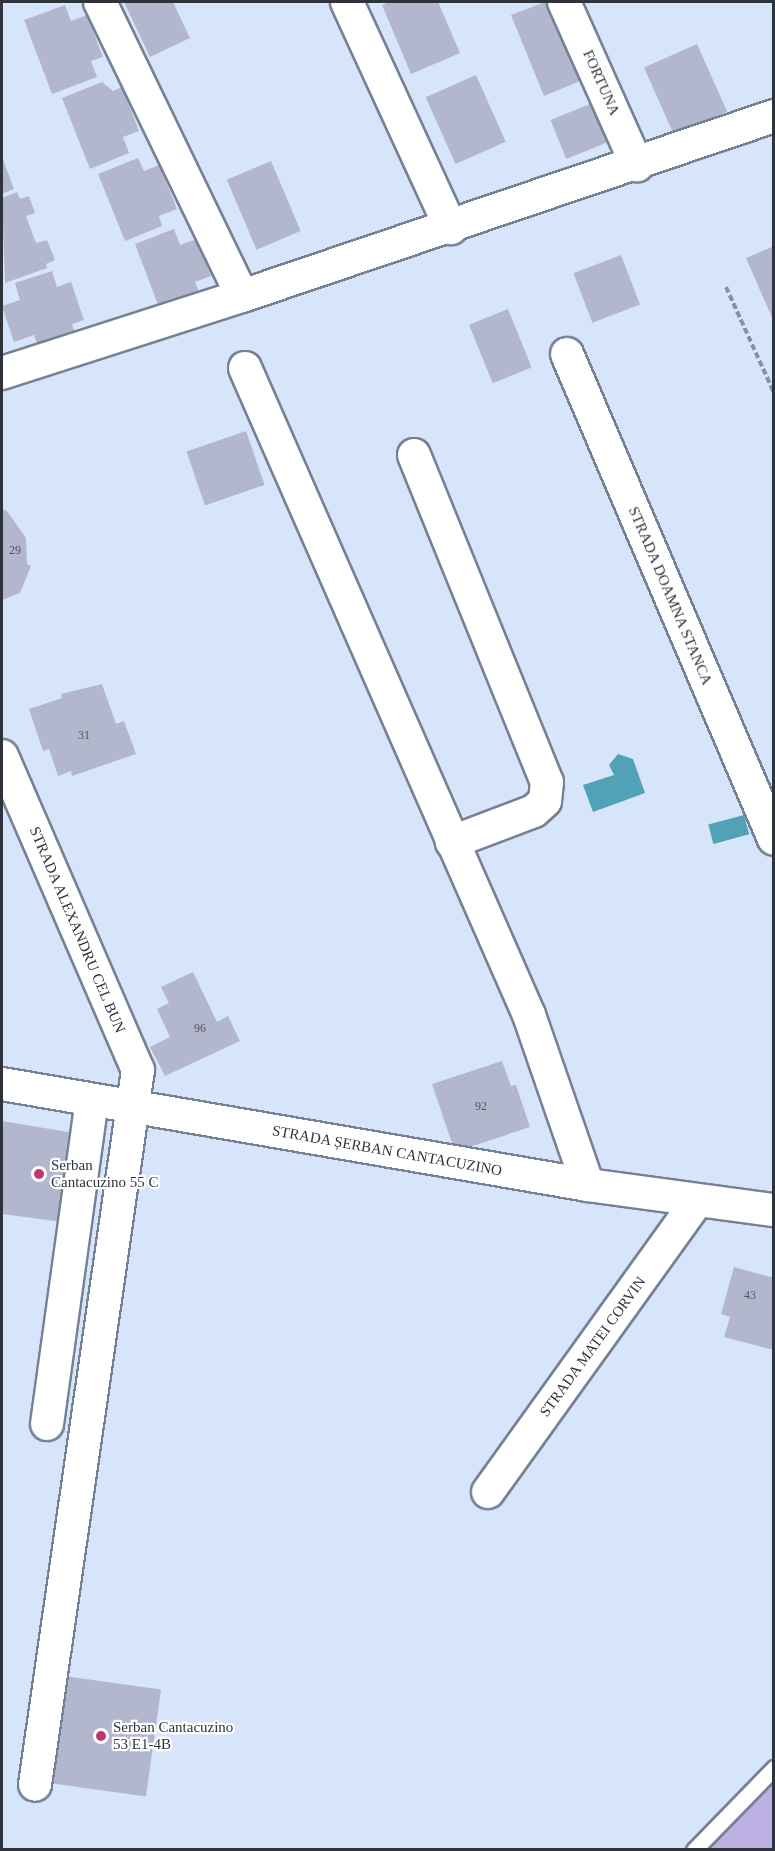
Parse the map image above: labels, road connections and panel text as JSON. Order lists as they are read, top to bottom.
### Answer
{
  "streets": {
    "street": [
      "FORTUNA",
      "STRADA DOAMNA STANCA",
      "STRADA ALEXANDRU CEL BUN",
      "STRADA ȘERBAN CANTACUZINO",
      "STRADA MATEI CORVIN"
    ]
  },
  "crossings": [
    ["STRADA ALEXANDRU CEL BUN", "STRADA ȘERBAN CANTACUZINO"],
    ["STRADA ȘERBAN CANTACUZINO", "STRADA MATEI CORVIN"]
  ],
  "places": ["Serban Cantacuzino 55 C", "Serban Cantacuzino 53 E1-4B"],
  "house_numbers": [
    "29",
    "31",
    "96",
    "92",
    "43"
  ]
}
